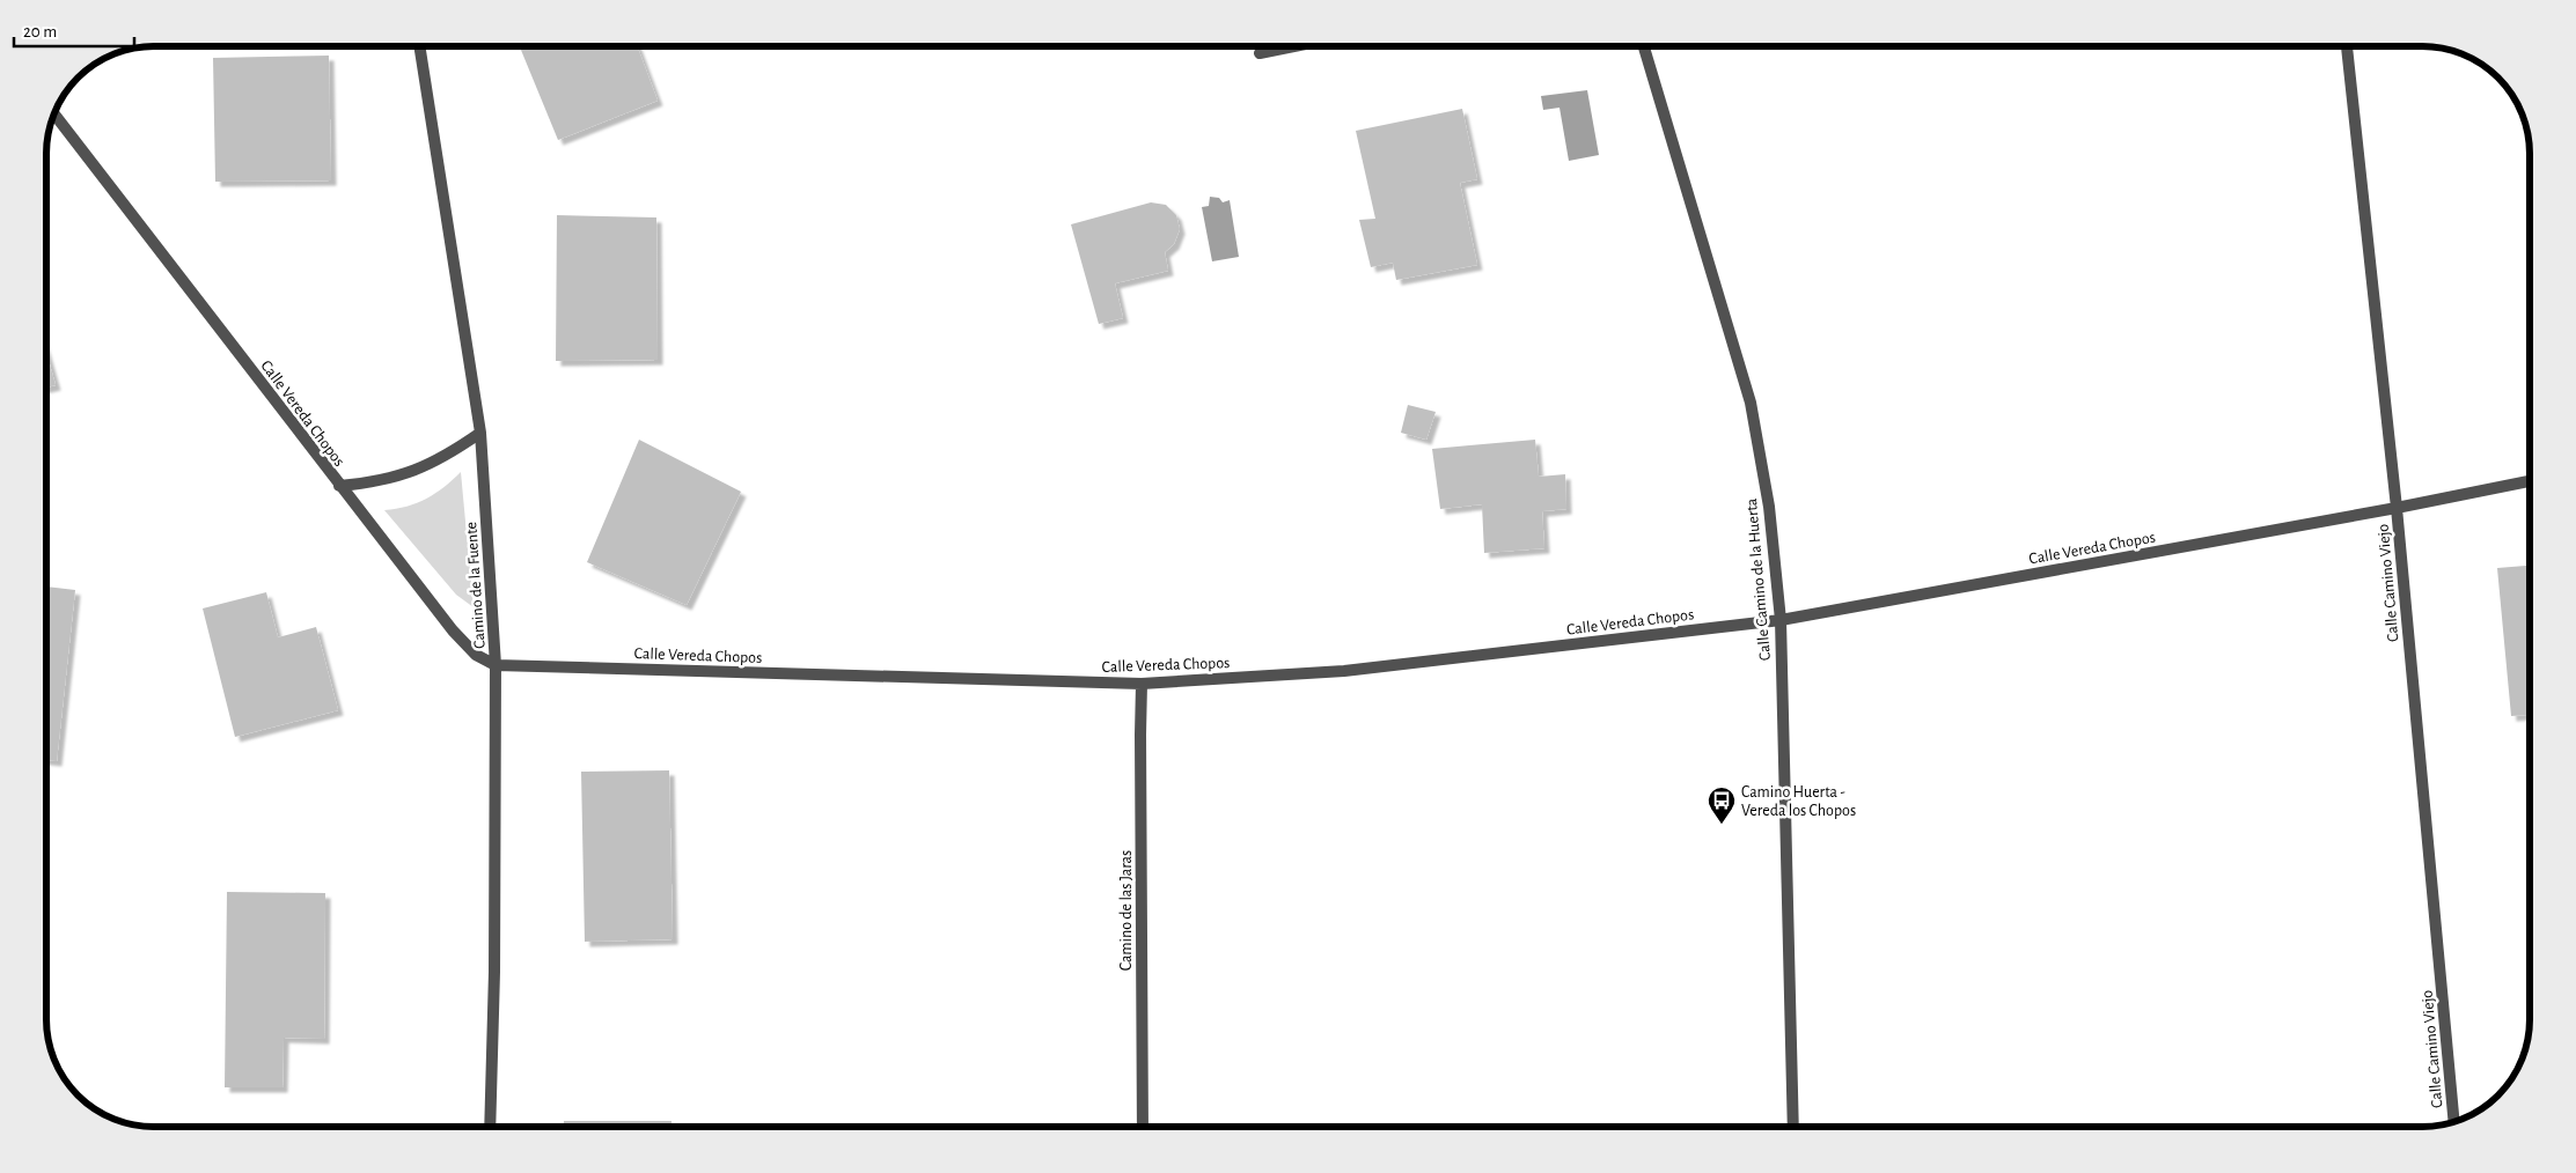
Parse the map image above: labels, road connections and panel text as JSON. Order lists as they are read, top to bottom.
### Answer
{
  "streets": {
    "street": [
      "Calle Vereda Chopos",
      "Calle Camino de la Huerta",
      "Calle Camino Viejo",
      "Camino de la Fuente",
      "Camino de las Jaras"
    ]
  },
  "crossings": [
    ["Calle Vereda Chopos", "Calle Camino de la Huerta"],
    ["Calle Vereda Chopos", "Calle Camino Viejo"],
    ["Calle Vereda Chopos", "Camino de la Fuente"],
    ["Calle Vereda Chopos", "Camino de las Jaras"]
  ],
  "places": {
    "bus stop": ["Camino Huerta - Vereda los Chopos"]
  },
  "scale_bar": "20 m"
}
